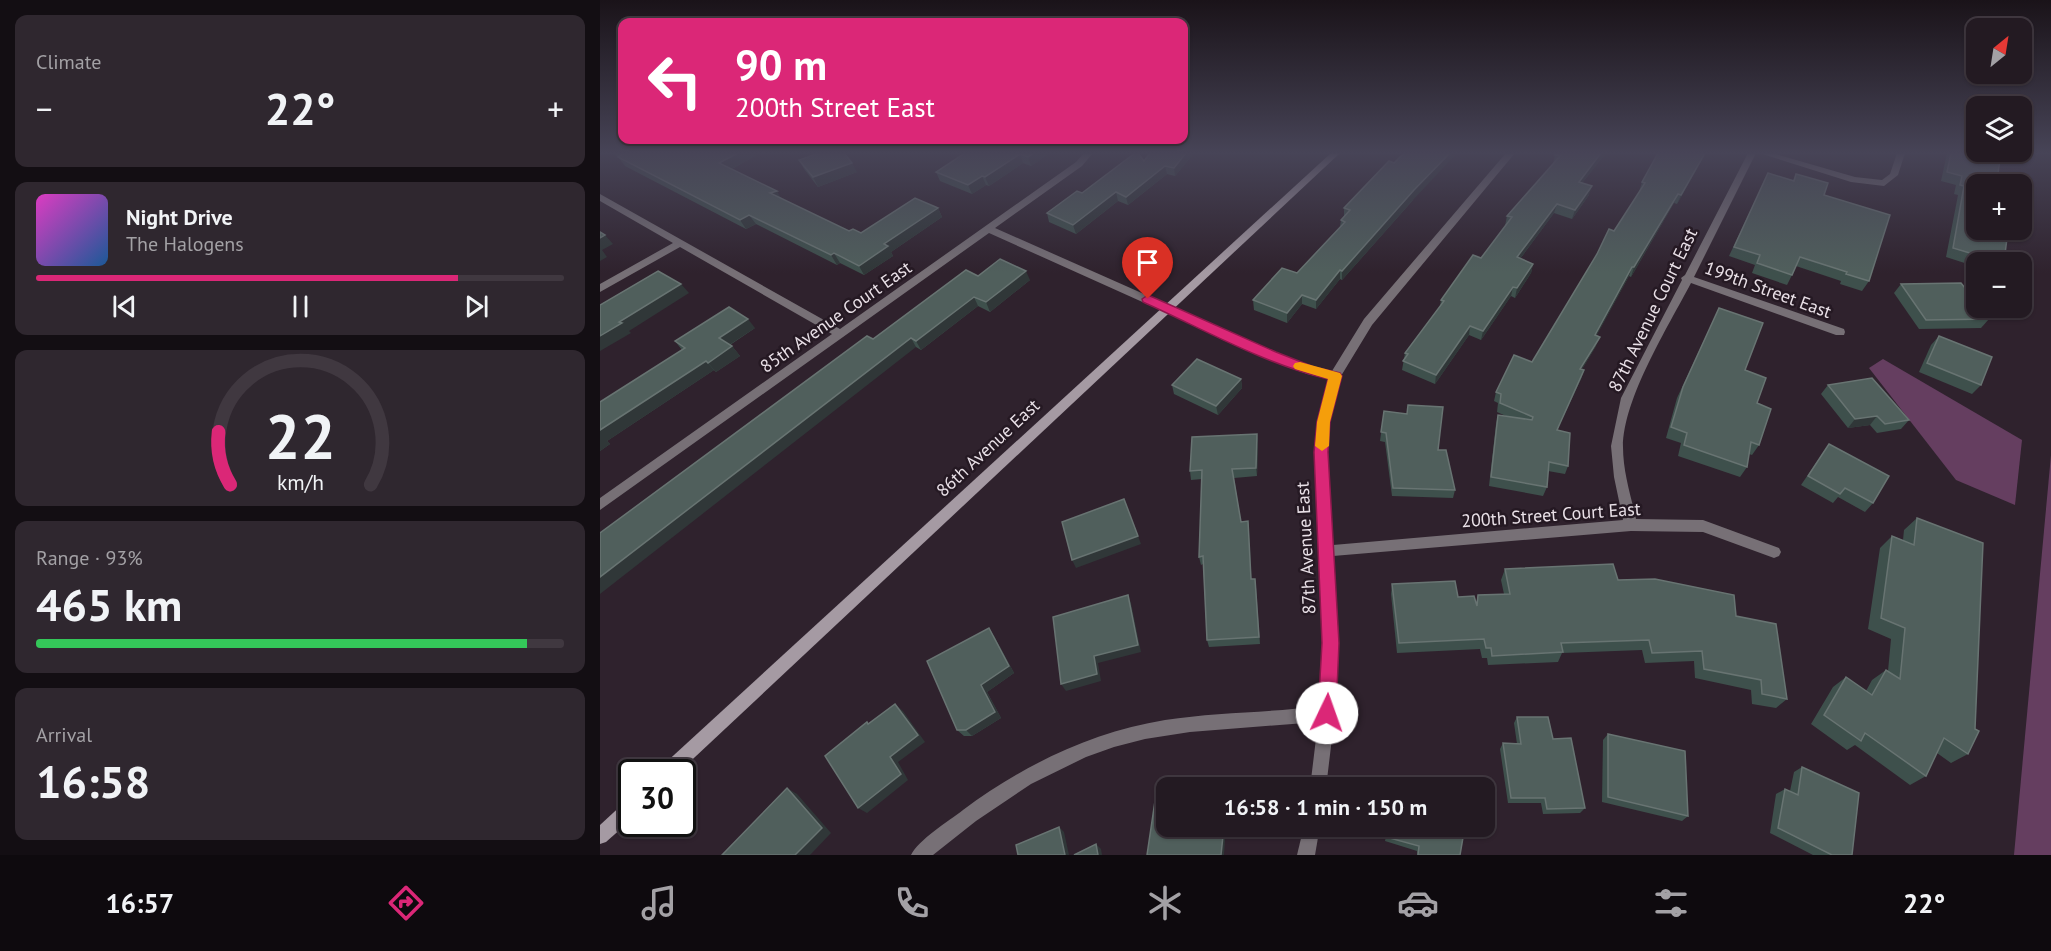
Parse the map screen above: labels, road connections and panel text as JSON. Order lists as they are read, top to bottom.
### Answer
{
  "streets": {
    "street": [
      "199th Street East",
      "87th Avenue Court East",
      "85th Avenue Court East",
      "86th Avenue East",
      "200th Street Court East",
      "87th Avenue East"
    ]
  },
  "crossings": [
    ["199th Street East", "87th Avenue Court East"],
    ["87th Avenue Court East", "200th Street Court East"],
    ["200th Street Court East", "87th Avenue East"]
  ],
  "north": "top right",
  "page": {
    "tile": [
      "Climate",
      ["Range · 93%", "465 km"],
      ["Arrival", "16:58"]
    ],
    "map_buttons": ["+", "−"],
    "turn": ["90 m", "200th Street East"],
    "heat": ["−", "22°", "+"],
    "song": ["Night Drive", "The Halogens"],
    "limit": "30",
    "trip": "16:58 · 1 min · 150 m",
    "tabs": ["16:57", "22°"],
    "gauge": ["22", "km/h"]
  }
}
